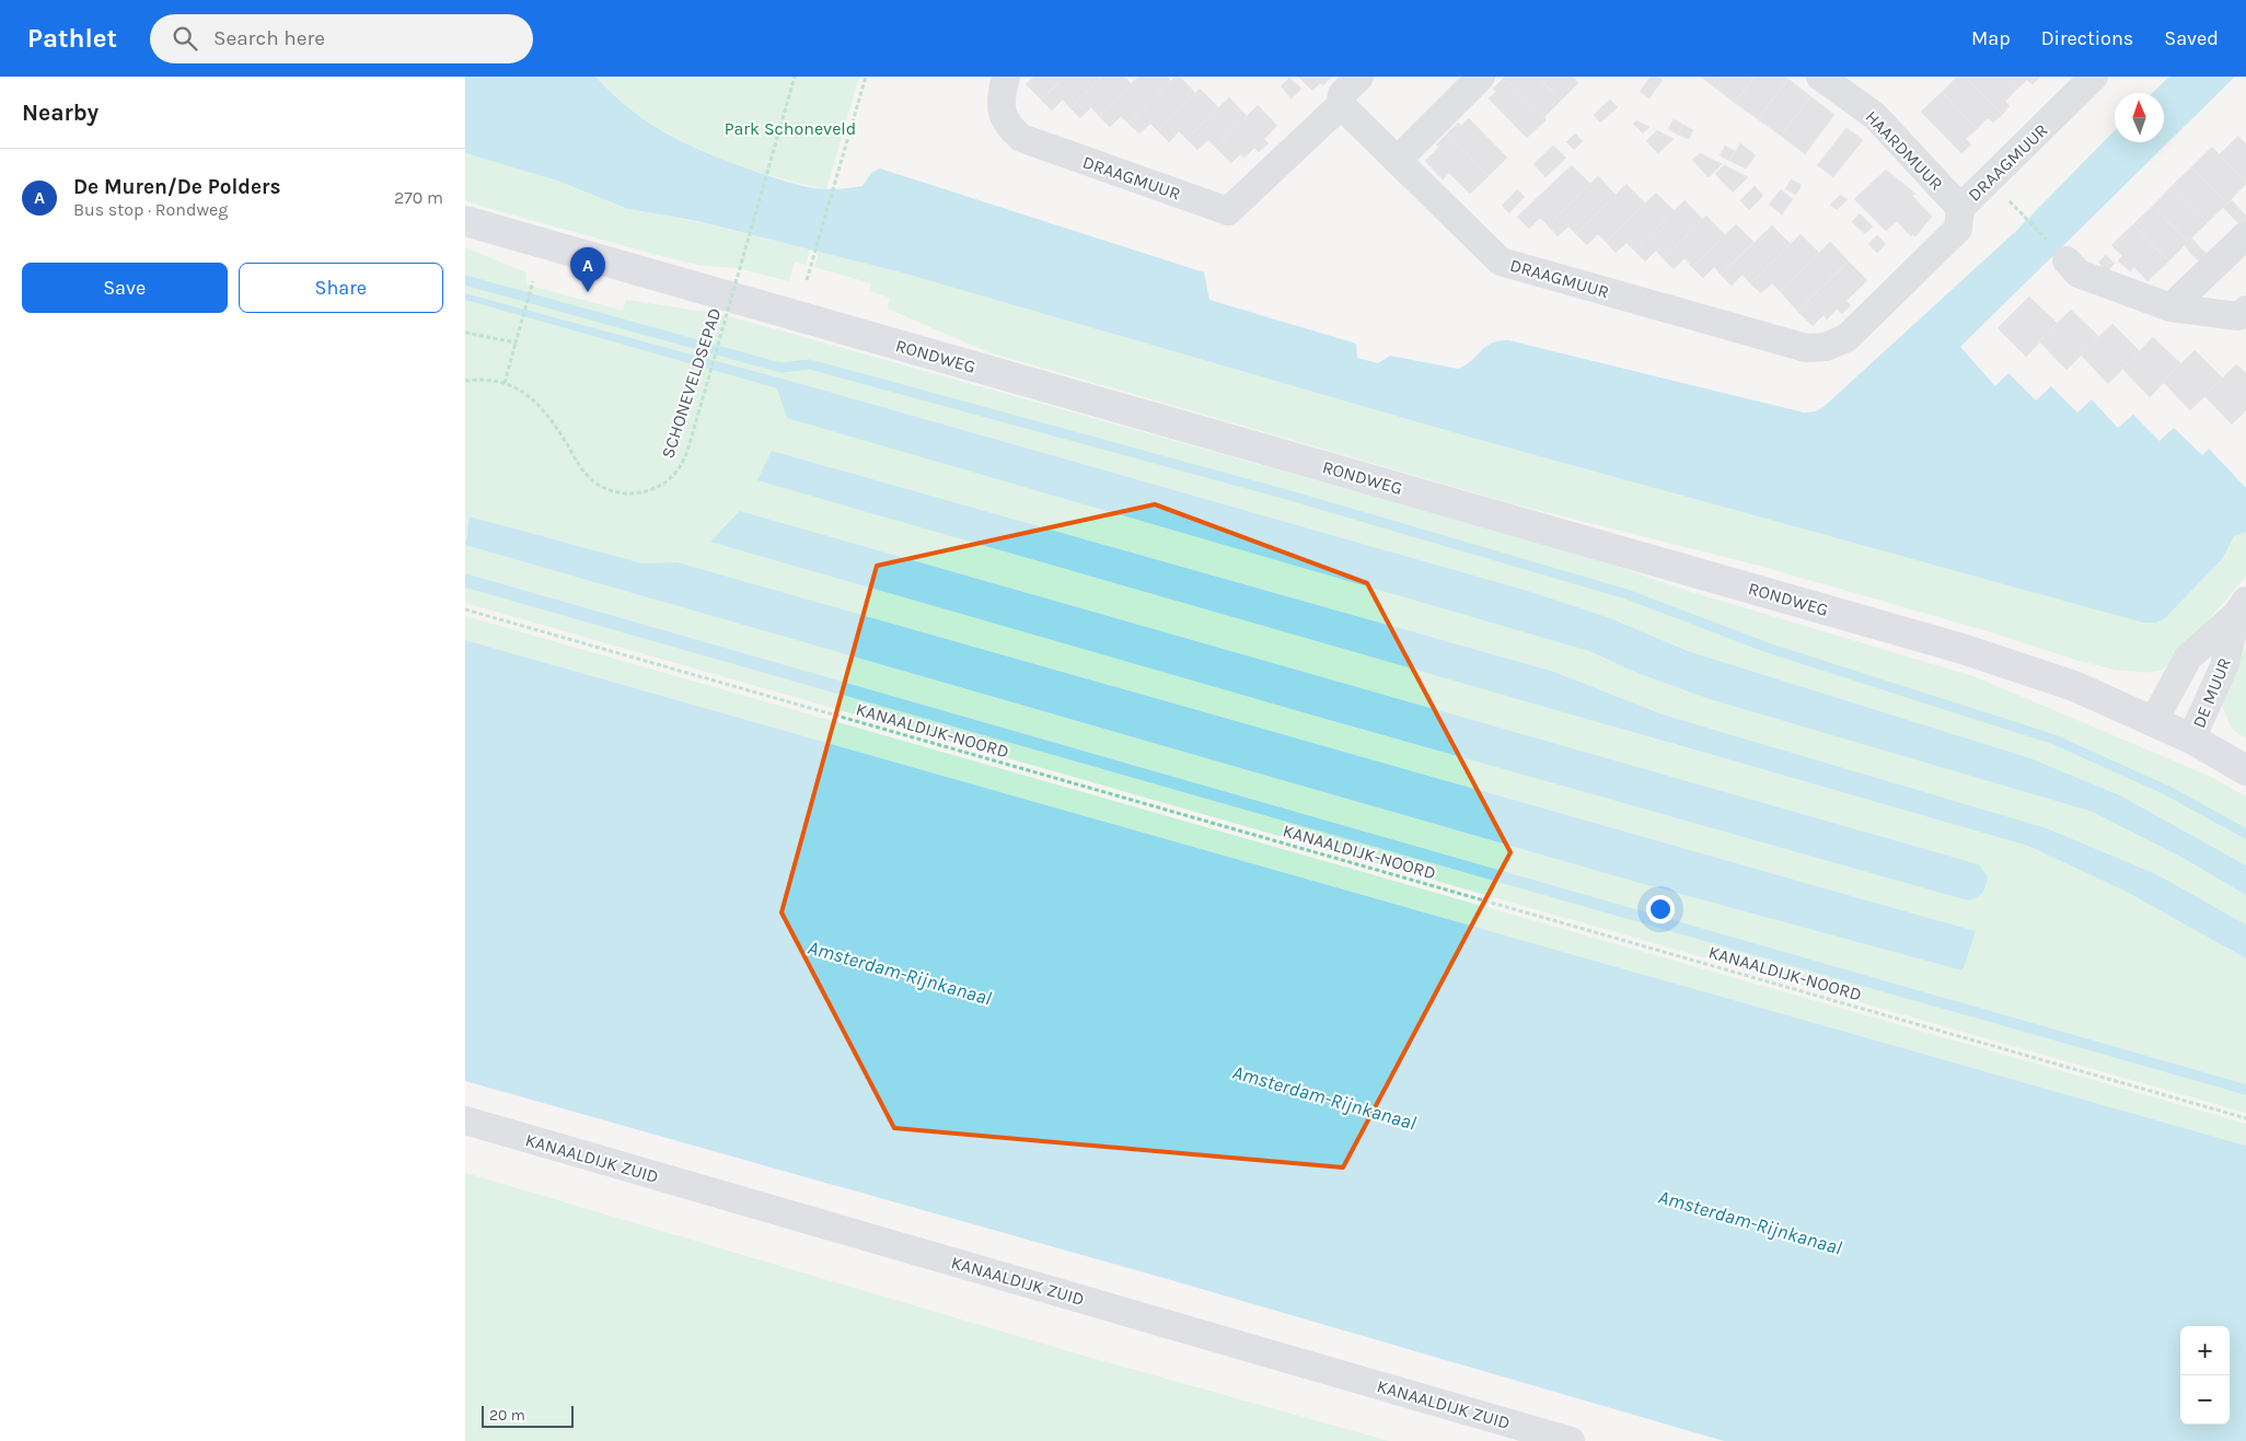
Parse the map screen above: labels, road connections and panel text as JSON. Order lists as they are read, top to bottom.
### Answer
{
  "streets": {
    "main road": ["RONDWEG"],
    "street": [
      "HAARDMUUR",
      "DRAAGMUUR",
      "DE MUUR",
      "KANAALDIJK ZUID"
    ],
    "path": ["SCHONEVELDSEPAD", "KANAALDIJK-NOORD"]
  },
  "crossings": [
    ["HAARDMUUR", "DRAAGMUUR"],
    ["RONDWEG", "DE MUUR"]
  ],
  "water": ["Amsterdam-Rijnkanaal"],
  "parks": ["Park Schoneveld"],
  "scale_bar": "20 m",
  "north": "top",
  "page": {
    "header": "Pathlet",
    "search": "Search here",
    "nav": ["Map", "Directions", "Saved"],
    "heading": "Nearby",
    "list": [
      {
        "mark": "A",
        "name": "De Muren/De Polders",
        "note": "Bus stop · Rondweg",
        "value": "270 m"
      }
    ],
    "buttons": ["Save", "Share"],
    "pins": "A",
    "map_buttons": ["+", "−"],
    "scale": "20 m"
  }
}
